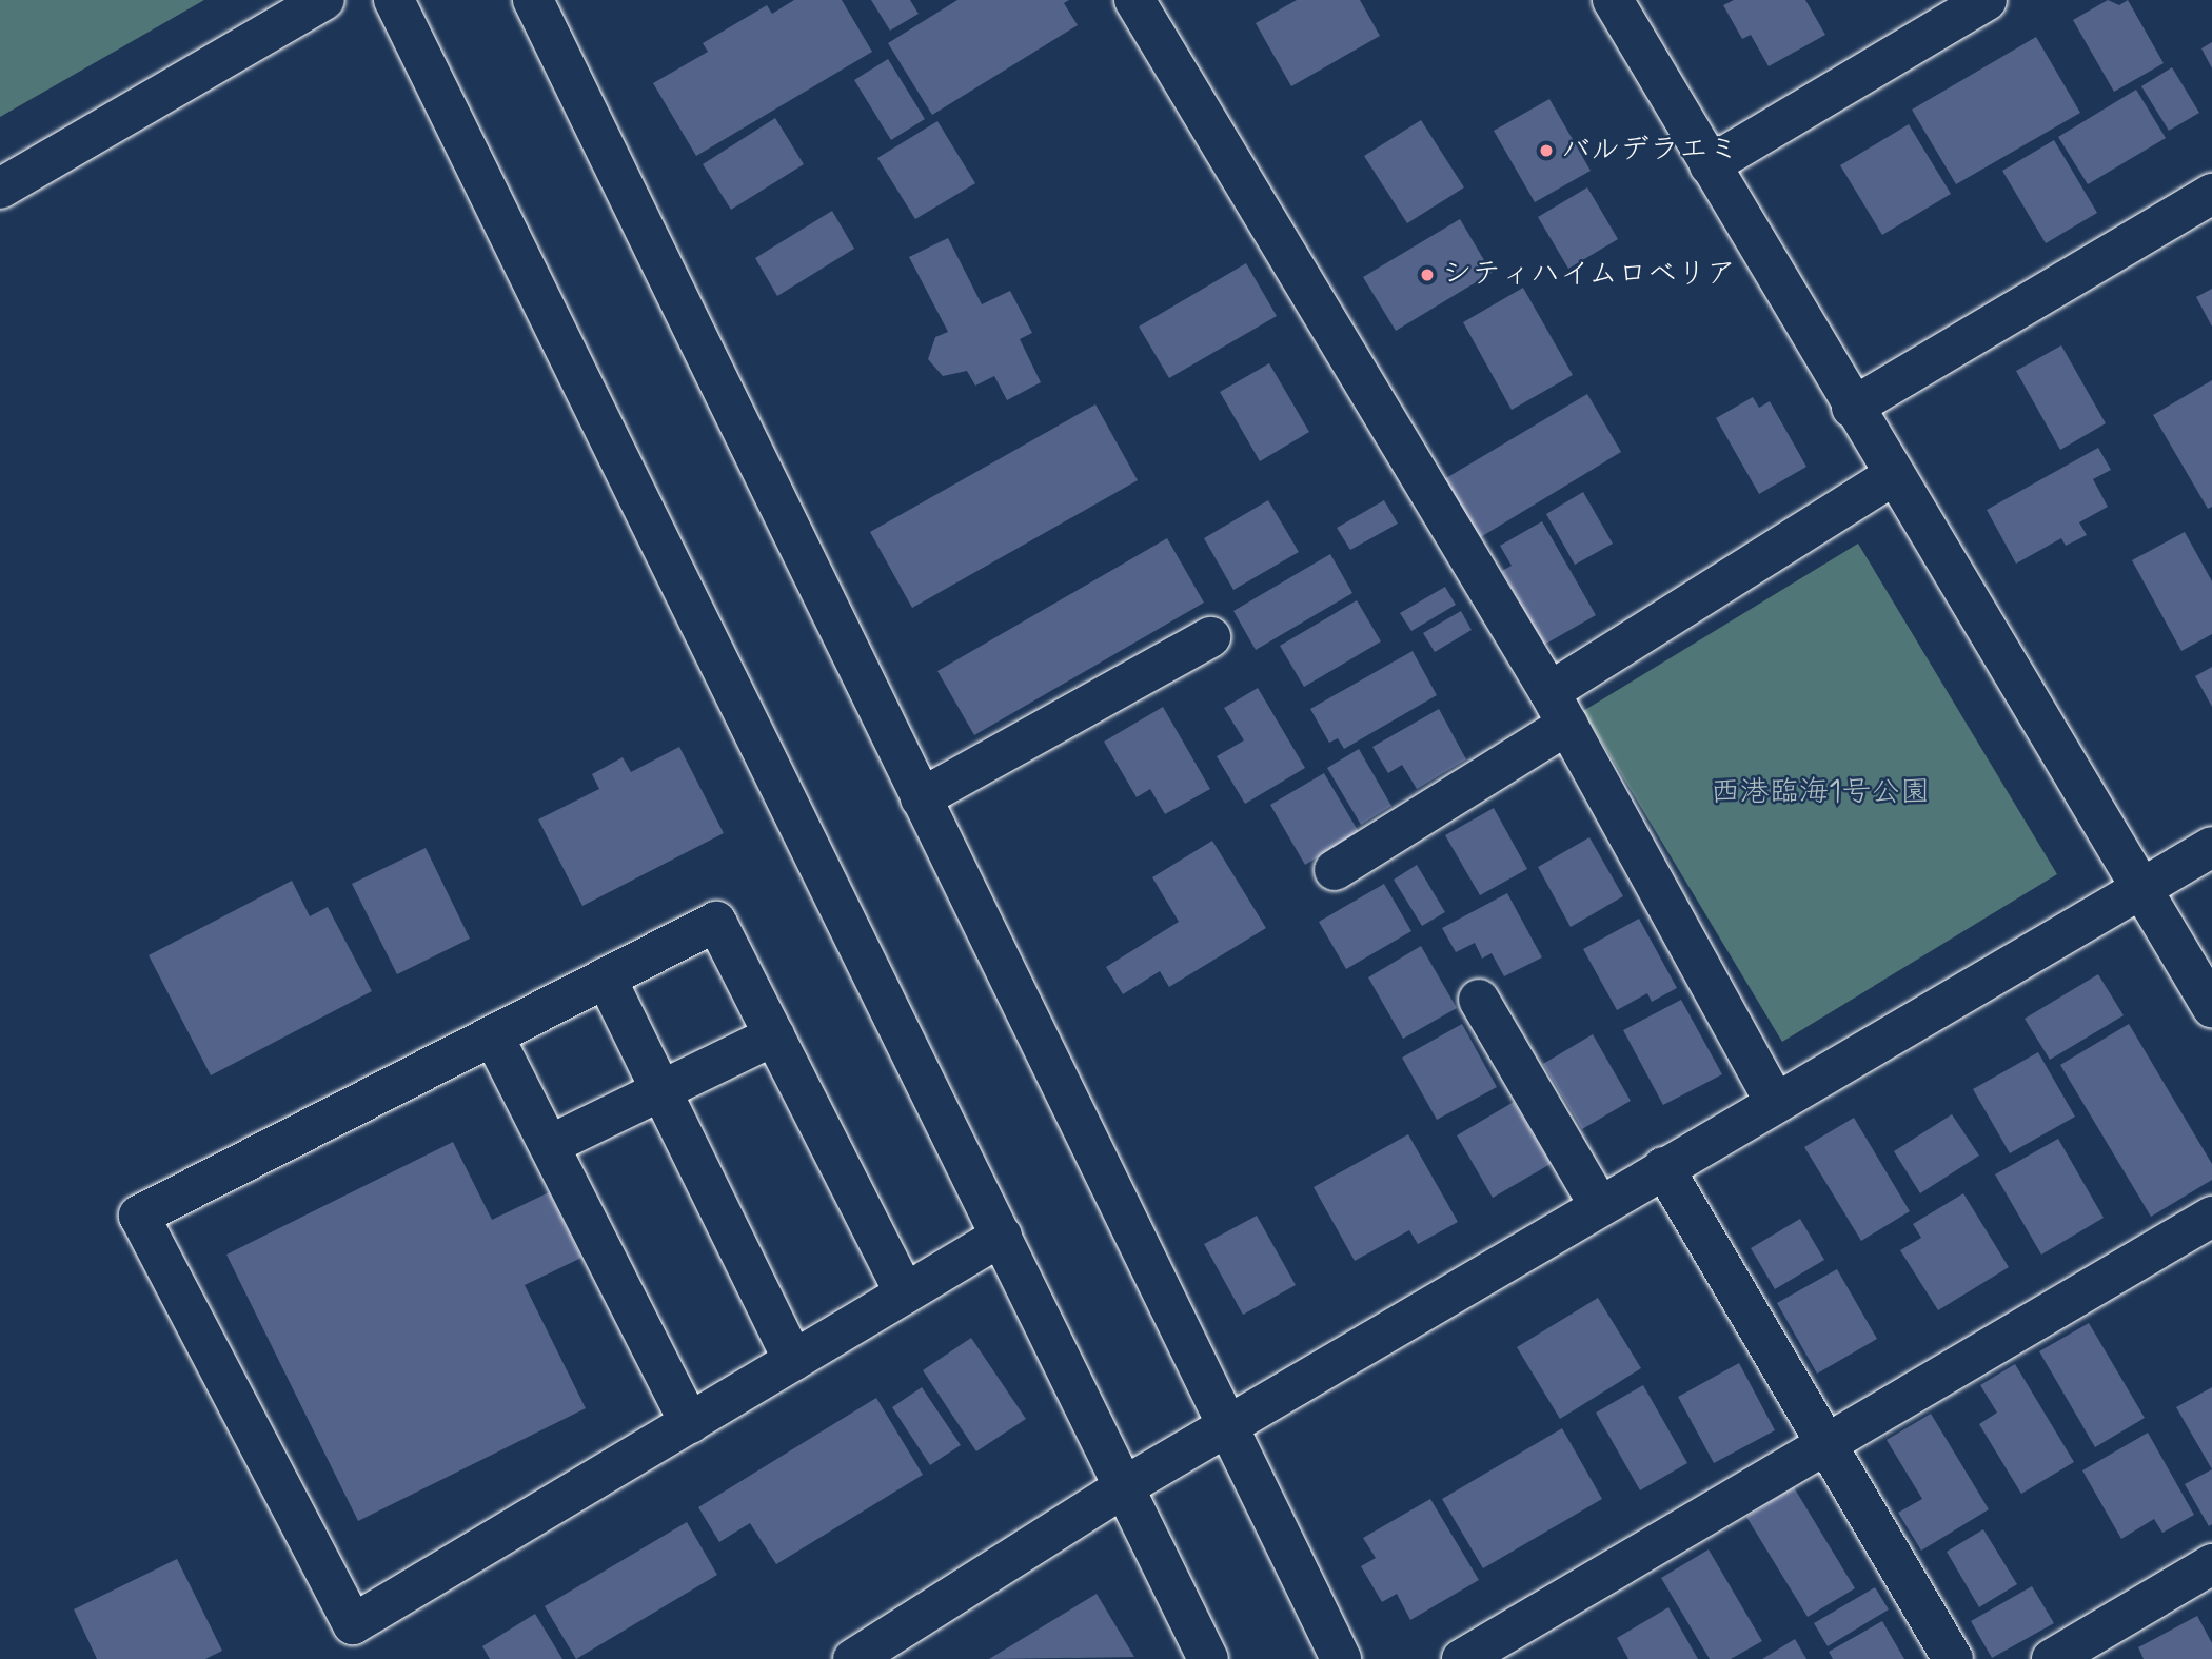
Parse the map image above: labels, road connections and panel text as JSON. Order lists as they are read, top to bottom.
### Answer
{
  "parks": ["西港臨海1号公園"],
  "places": ["バルデラエミ", "シティハイムロベリア"]
}
